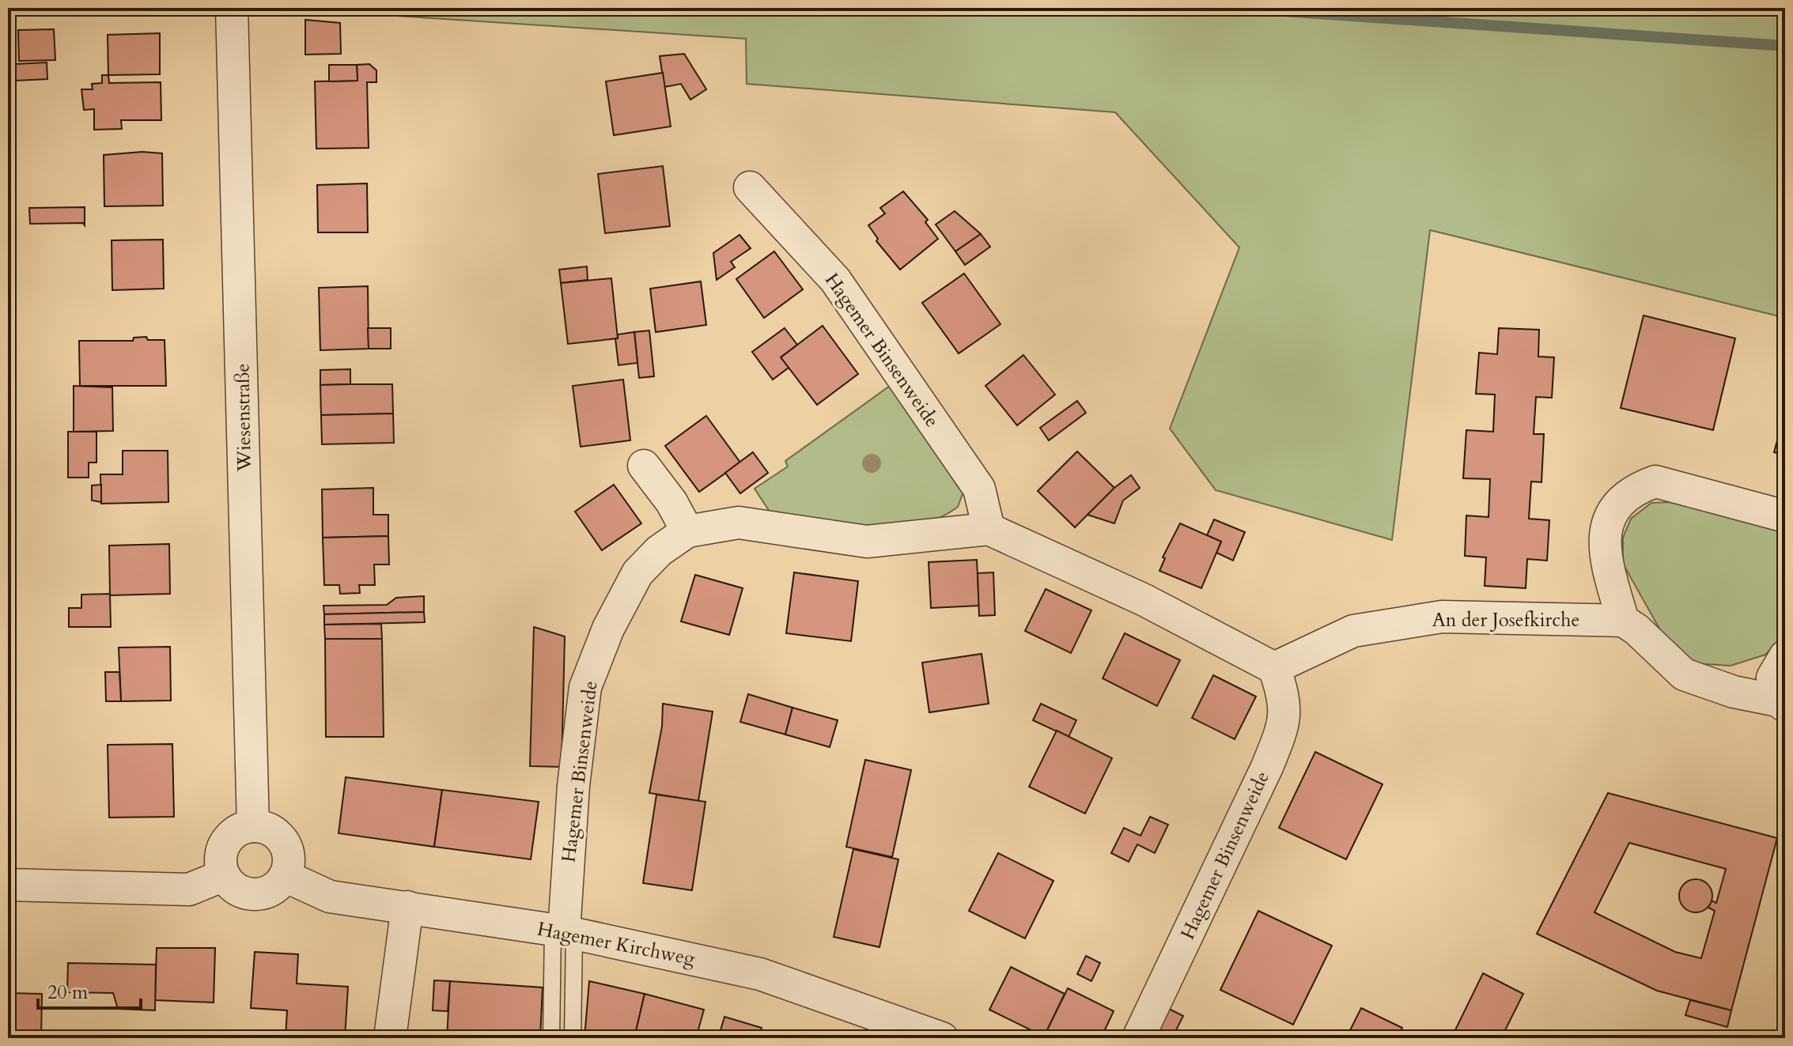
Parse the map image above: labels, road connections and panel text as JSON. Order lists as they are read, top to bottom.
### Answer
{
  "streets": {
    "street": [
      "Hagemer Binsenweide",
      "Wiesenstraße",
      "An der Josefkirche",
      "Hagemer Kirchweg"
    ]
  },
  "crossings": [
    ["Hagemer Binsenweide", "An der Josefkirche"],
    ["Hagemer Binsenweide", "Hagemer Kirchweg"],
    ["Wiesenstraße", "Hagemer Kirchweg"]
  ],
  "scale_bar": "20 m"
}
